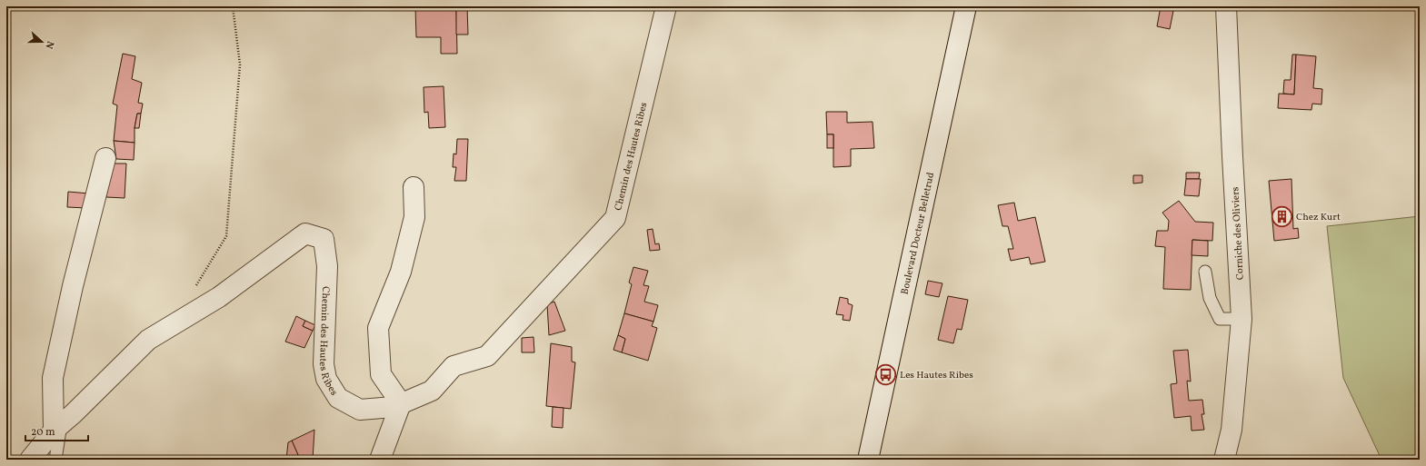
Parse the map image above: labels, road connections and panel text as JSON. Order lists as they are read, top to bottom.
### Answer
{
  "streets": {
    "street": ["Chemin des Hautes Ribes", "Boulevard Docteur Belletrud", "Corniche des Oliviers"]
  },
  "places": {
    "building": ["Chez Kurt"],
    "bus stop": ["Les Hautes Ribes"]
  },
  "scale_bar": "20 m",
  "north": "right"
}
